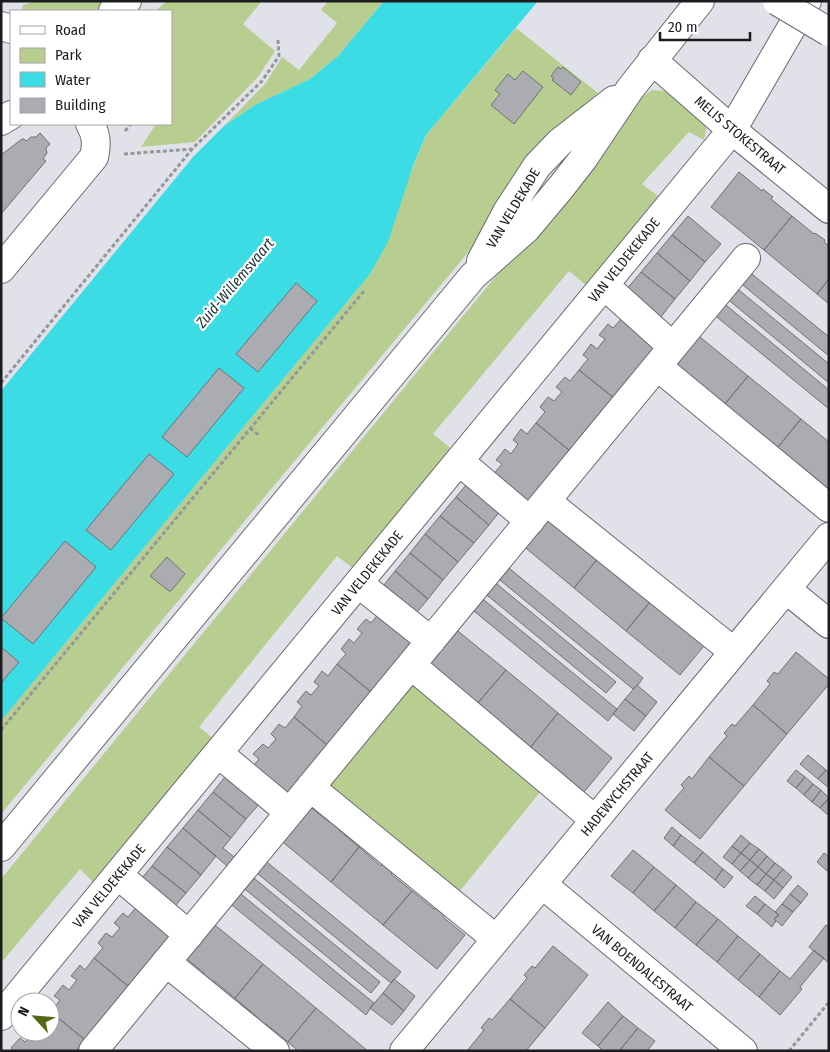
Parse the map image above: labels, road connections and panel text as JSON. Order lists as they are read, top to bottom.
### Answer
{
  "streets": {
    "street": [
      "MELIS STOKESTRAAT",
      "VAN VELDEKADE",
      "VAN VELDEKEKADE",
      "HADEWYCHSTRAAT",
      "VAN BOENDALESTRAAT"
    ]
  },
  "crossings": [
    ["MELIS STOKESTRAAT", "VAN VELDEKADE"],
    ["MELIS STOKESTRAAT", "VAN VELDEKEKADE"],
    ["HADEWYCHSTRAAT", "VAN BOENDALESTRAAT"]
  ],
  "water": ["Zuid-Willemsvaart"],
  "legend": [
    "Road",
    "Park",
    "Water",
    "Building"
  ],
  "scale_bar": "20 m",
  "north": "top left"
}
